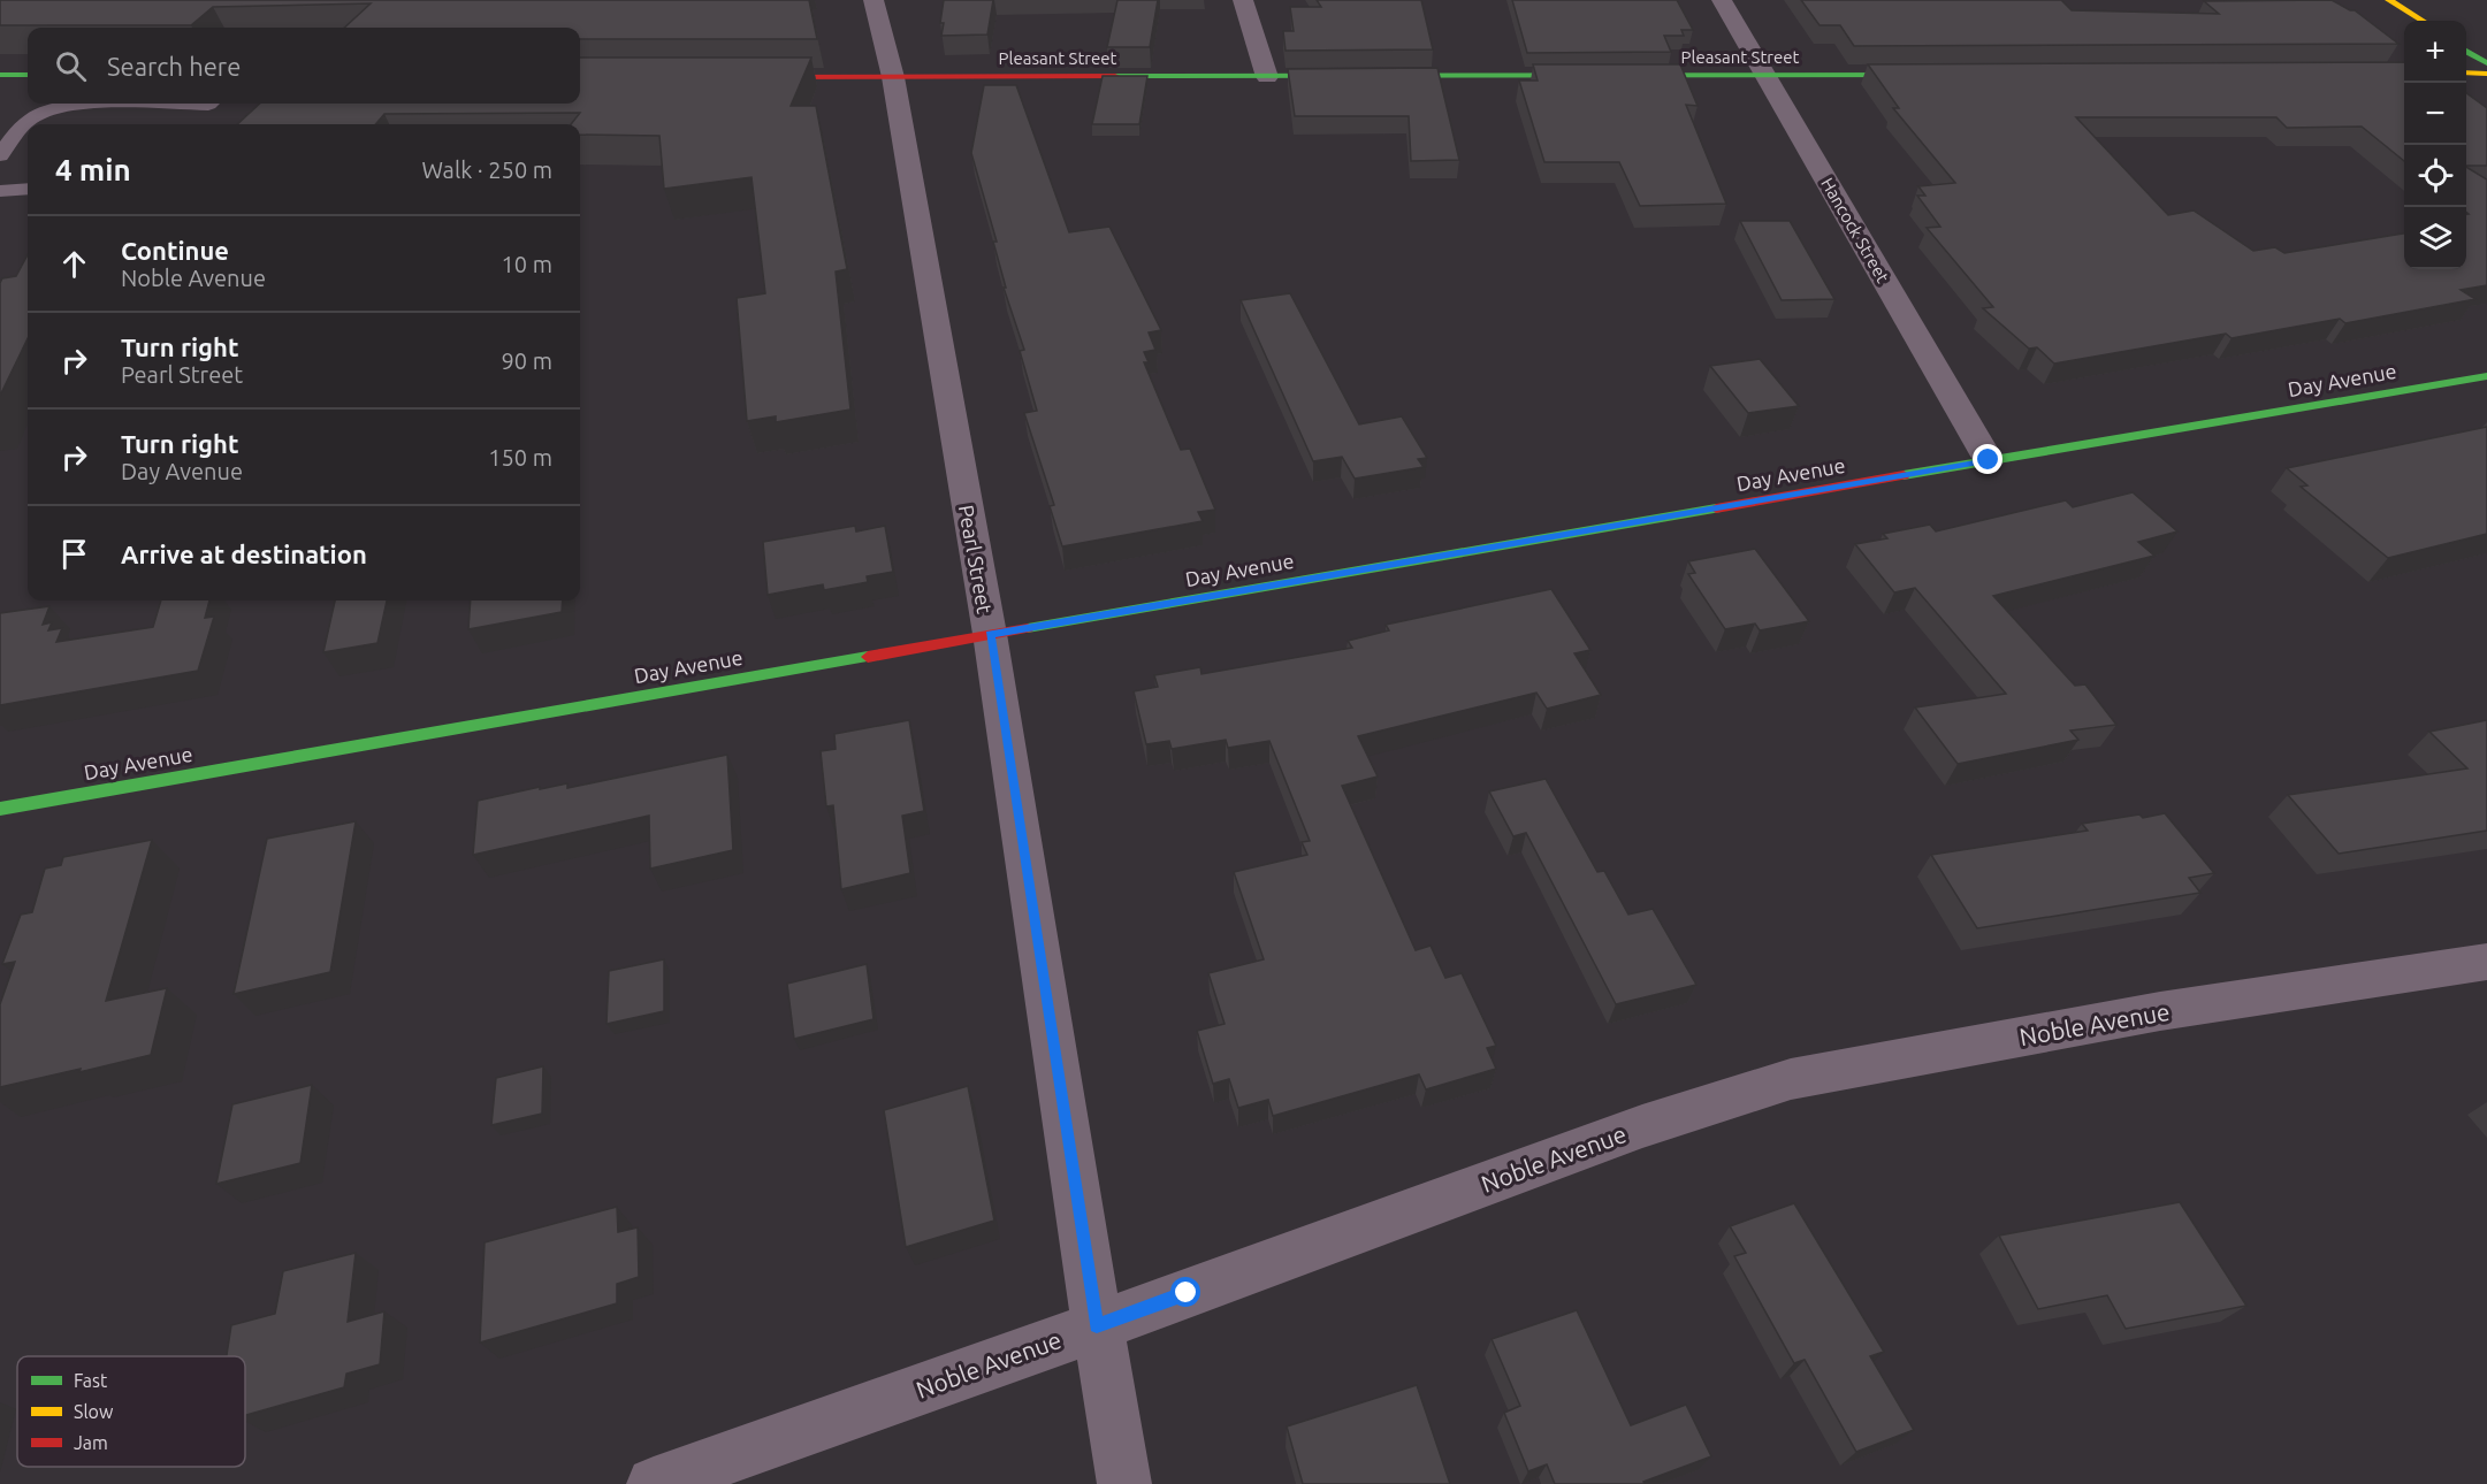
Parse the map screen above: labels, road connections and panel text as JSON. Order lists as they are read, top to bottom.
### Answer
{
  "streets": {
    "main road": ["Pleasant Street", "Day Avenue"],
    "street": ["Hancock Street", "Pearl Street", "Noble Avenue"]
  },
  "crossings": [
    ["Pleasant Street", "Hancock Street"],
    ["Pleasant Street", "Pearl Street"],
    ["Hancock Street", "Day Avenue"],
    ["Day Avenue", "Pearl Street"],
    ["Pearl Street", "Noble Avenue"]
  ],
  "legend": ["Fast", "Slow", "Jam"],
  "page": {
    "map_buttons": ["+", "−"],
    "search": "Search here",
    "heading": ["4 min", "Walk · 250 m"],
    "list": [
      ["Continue", "Noble Avenue", "10 m"],
      ["Turn right", "Pearl Street", "90 m"],
      ["Turn right", "Day Avenue", "150 m"],
      "Arrive at destination"
    ]
  }
}
